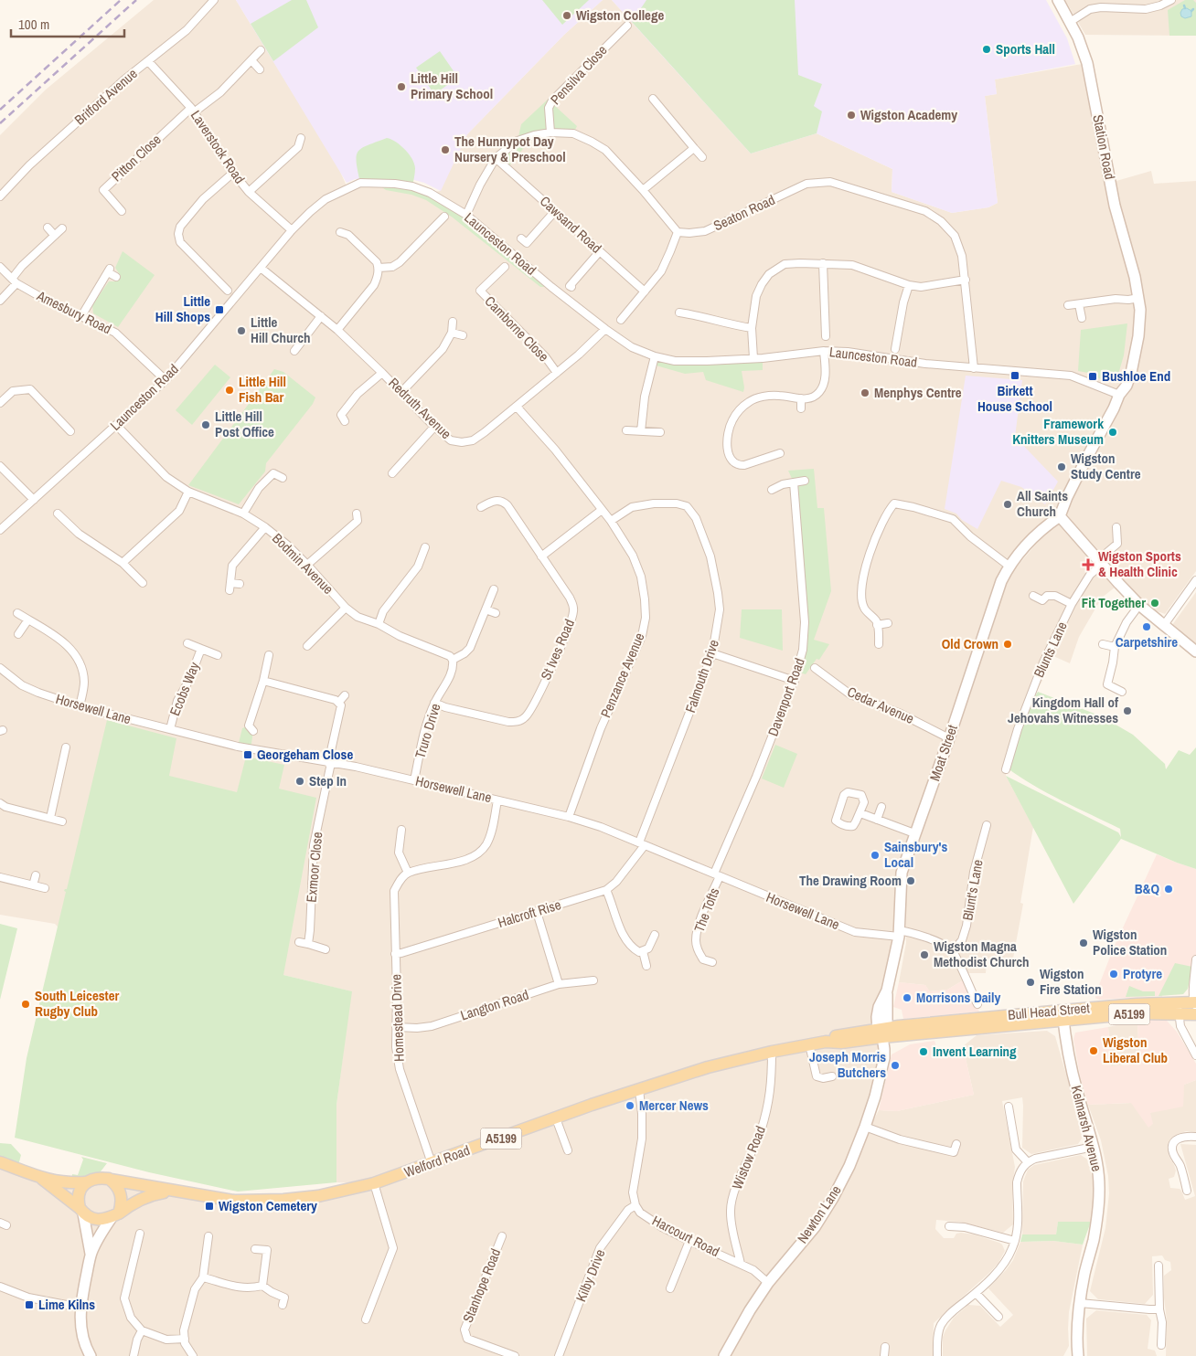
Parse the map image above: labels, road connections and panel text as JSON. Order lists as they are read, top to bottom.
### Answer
{
  "streets": {
    "main road": [
      "Station Road",
      "Moat Street",
      "Bull Head Street",
      "A5199",
      "Kelmarsh Avenue",
      "Welford Road",
      "Newton Lane"
    ],
    "street": [
      "Pensilva Close",
      "Britford Avenue",
      "Laverstock Road",
      "Pitton Close",
      "Seaton Road",
      "Cawsand Road",
      "Launceston Road",
      "Amesbury Road",
      "Camborne Close",
      "Redruth Avenue",
      "Bodmin Avenue",
      "St Ives Road",
      "Blunts Lane",
      "Penzance Avenue",
      "Falmouth Drive",
      "Ecobs Way",
      "Davenport Road",
      "Cedar Avenue",
      "Horsewell Lane",
      "Truro Drive",
      "Exmoor Close",
      "Blunt's Lane",
      "The Tofts",
      "Halcroft Rise",
      "Langton Road",
      "Homestead Drive",
      "Wistow Road",
      "Harcourt Road",
      "Kilby Drive",
      "Stanhope Road"
    ]
  },
  "crossings": [
    ["Britford Avenue", "Laverstock Road"],
    ["Laverstock Road", "Pitton Close"],
    ["Laverstock Road", "Launceston Road"],
    ["Seaton Road", "Launceston Road"],
    ["Launceston Road", "Amesbury Road"],
    ["Launceston Road", "Redruth Avenue"],
    ["Launceston Road", "Bodmin Avenue"],
    ["Camborne Close", "Redruth Avenue"],
    ["Redruth Avenue", "Penzance Avenue"],
    ["Bodmin Avenue", "Truro Drive"],
    ["St Ives Road", "Truro Drive"],
    ["Penzance Avenue", "Falmouth Drive"],
    ["Penzance Avenue", "Horsewell Lane"],
    ["Falmouth Drive", "Horsewell Lane"],
    ["Falmouth Drive", "Halcroft Rise"],
    ["Ecobs Way", "Horsewell Lane"],
    ["Davenport Road", "Horsewell Lane"],
    ["Davenport Road", "The Tofts"],
    ["Cedar Avenue", "Moat Street"],
    ["Horsewell Lane", "Truro Drive"],
    ["Horsewell Lane", "Moat Street"],
    ["Horsewell Lane", "Exmoor Close"],
    ["Horsewell Lane", "Blunt's Lane"],
    ["Horsewell Lane", "The Tofts"],
    ["Horsewell Lane", "Halcroft Rise"],
    ["Moat Street", "Bull Head Street"],
    ["Moat Street", "Welford Road"],
    ["Moat Street", "Newton Lane"],
    ["Halcroft Rise", "Homestead Drive"],
    ["Langton Road", "Homestead Drive"],
    ["Bull Head Street", "Kelmarsh Avenue"],
    ["Bull Head Street", "Welford Road"],
    ["Homestead Drive", "Welford Road"],
    ["Wistow Road", "Welford Road"],
    ["Wistow Road", "Harcourt Road"],
    ["Newton Lane", "Harcourt Road"],
    ["Harcourt Road", "Kilby Drive"]
  ],
  "places": {
    "other": [
      "Wigston College",
      "Sports Hall",
      "Little Hill Primary School",
      "Wigston Academy",
      "The Hunnypot Day Nursery & Preschool",
      "Little Hill Church",
      "Little Hill Fish Bar",
      "Menphys Centre",
      "Little Hill Post Office",
      "Framework Knitters Museum",
      "Wigston Study Centre",
      "All Saints Church",
      "Fit Together",
      "Carpetshire",
      "Old Crown",
      "Kingdom Hall of Jehovahs Witnesses",
      "Step In",
      "Sainsbury's Local",
      "The Drawing Room",
      "B&Q",
      "Wigston Police Station",
      "Wigston Magna Methodist Church",
      "Protyre",
      "Wigston Fire Station",
      "Morrisons Daily",
      "South Leicester Rugby Club",
      "Wigston Liberal Club",
      "Invent Learning",
      "Joseph Morris Butchers",
      "Mercer News"
    ],
    "transit": [
      "Little Hill Shops",
      "Birkett House School",
      "Bushloe End",
      "Georgeham Close",
      "Wigston Cemetery",
      "Lime Kilns"
    ],
    "health": ["Wigston Sports & Health Clinic"]
  },
  "scale_bar": "100 m"
}
